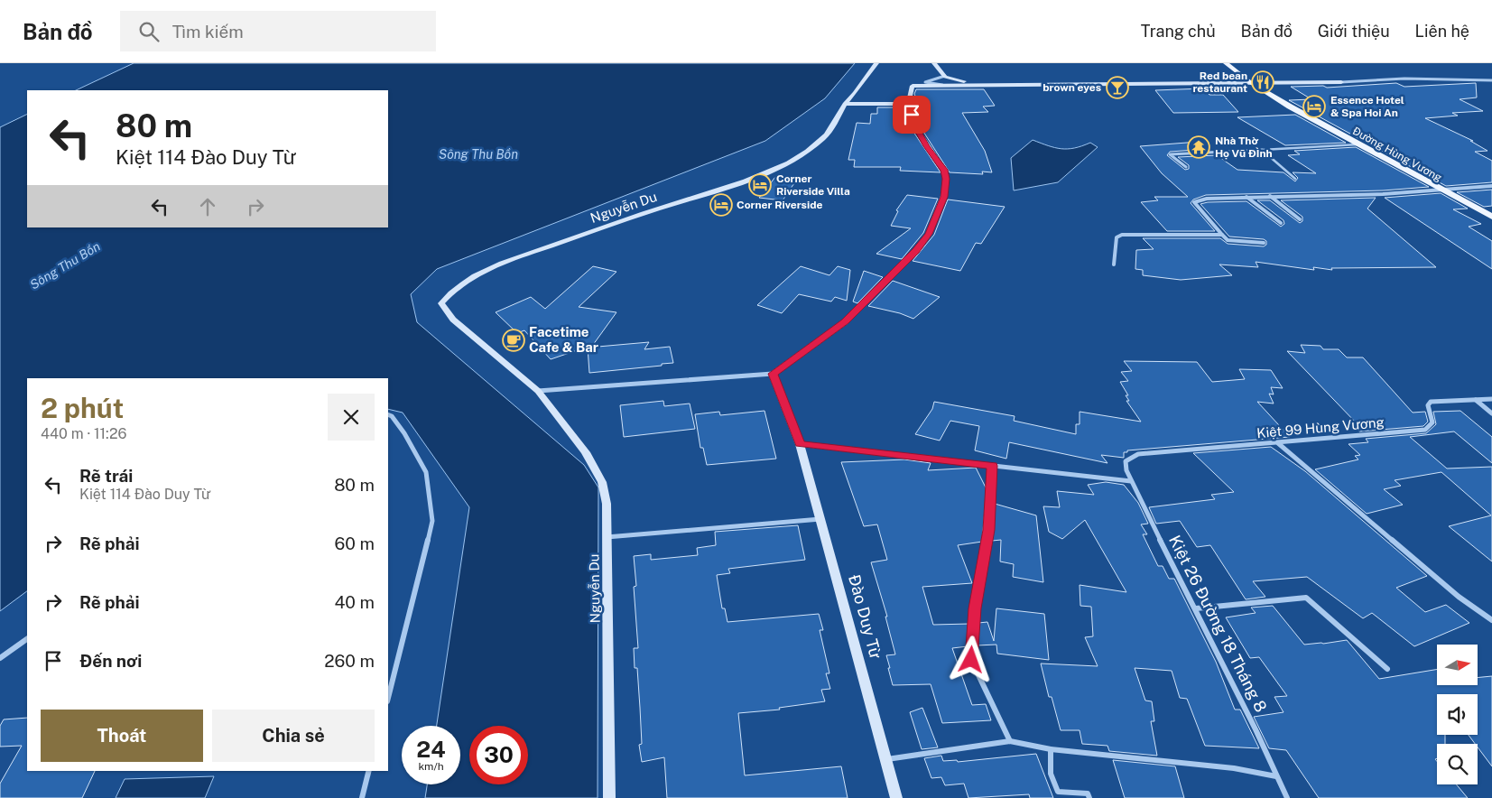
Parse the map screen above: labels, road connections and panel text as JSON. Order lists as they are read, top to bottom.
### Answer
{
  "streets": {
    "main road": ["Đường Hùng Vương"],
    "street": [
      "Nguyễn Du",
      "Kiệt 99 Hùng Vương",
      "Đào Duy Từ",
      "Kiệt 26 Đường 18 Tháng 8"
    ]
  },
  "crossings": [
    ["Kiệt 99 Hùng Vương", "Kiệt 26 Đường 18 Tháng 8"]
  ],
  "water": ["Sông Thu Bồn"],
  "places": {
    "restaurant": ["Red bean restaurant"],
    "bar": ["brown eyes"],
    "hotel": ["Essence Hotel & Spa Hoi An", "Corner Riverside Villa", "Corner Riverside"],
    "temple": ["Nhà Thờ Họ Vũ ĐÌnh"],
    "cafe": ["Facetime Cafe & Bar"]
  },
  "north": "right",
  "page": {
    "header": "Bản đồ",
    "search": "Tìm kiếm",
    "nav": [
      "Trang chủ",
      "Bản đồ",
      "Giới thiệu",
      "Liên hệ"
    ],
    "turn": ["80 m", "Kiệt 114 Đào Duy Từ"],
    "heading": ["2 phút", "440 m · 11:26"],
    "list": [
      {
        "name": "Rẽ trái",
        "note": "Kiệt 114 Đào Duy Từ",
        "value": "80 m"
      },
      {
        "name": "Rẽ phải",
        "value": "60 m"
      },
      {
        "name": "Rẽ phải",
        "value": "40 m"
      },
      {
        "name": "Đến nơi",
        "value": "260 m"
      }
    ],
    "buttons": ["Thoát", "Chia sẻ"],
    "speed": "24 km/h",
    "limit": "30"
  }
}
